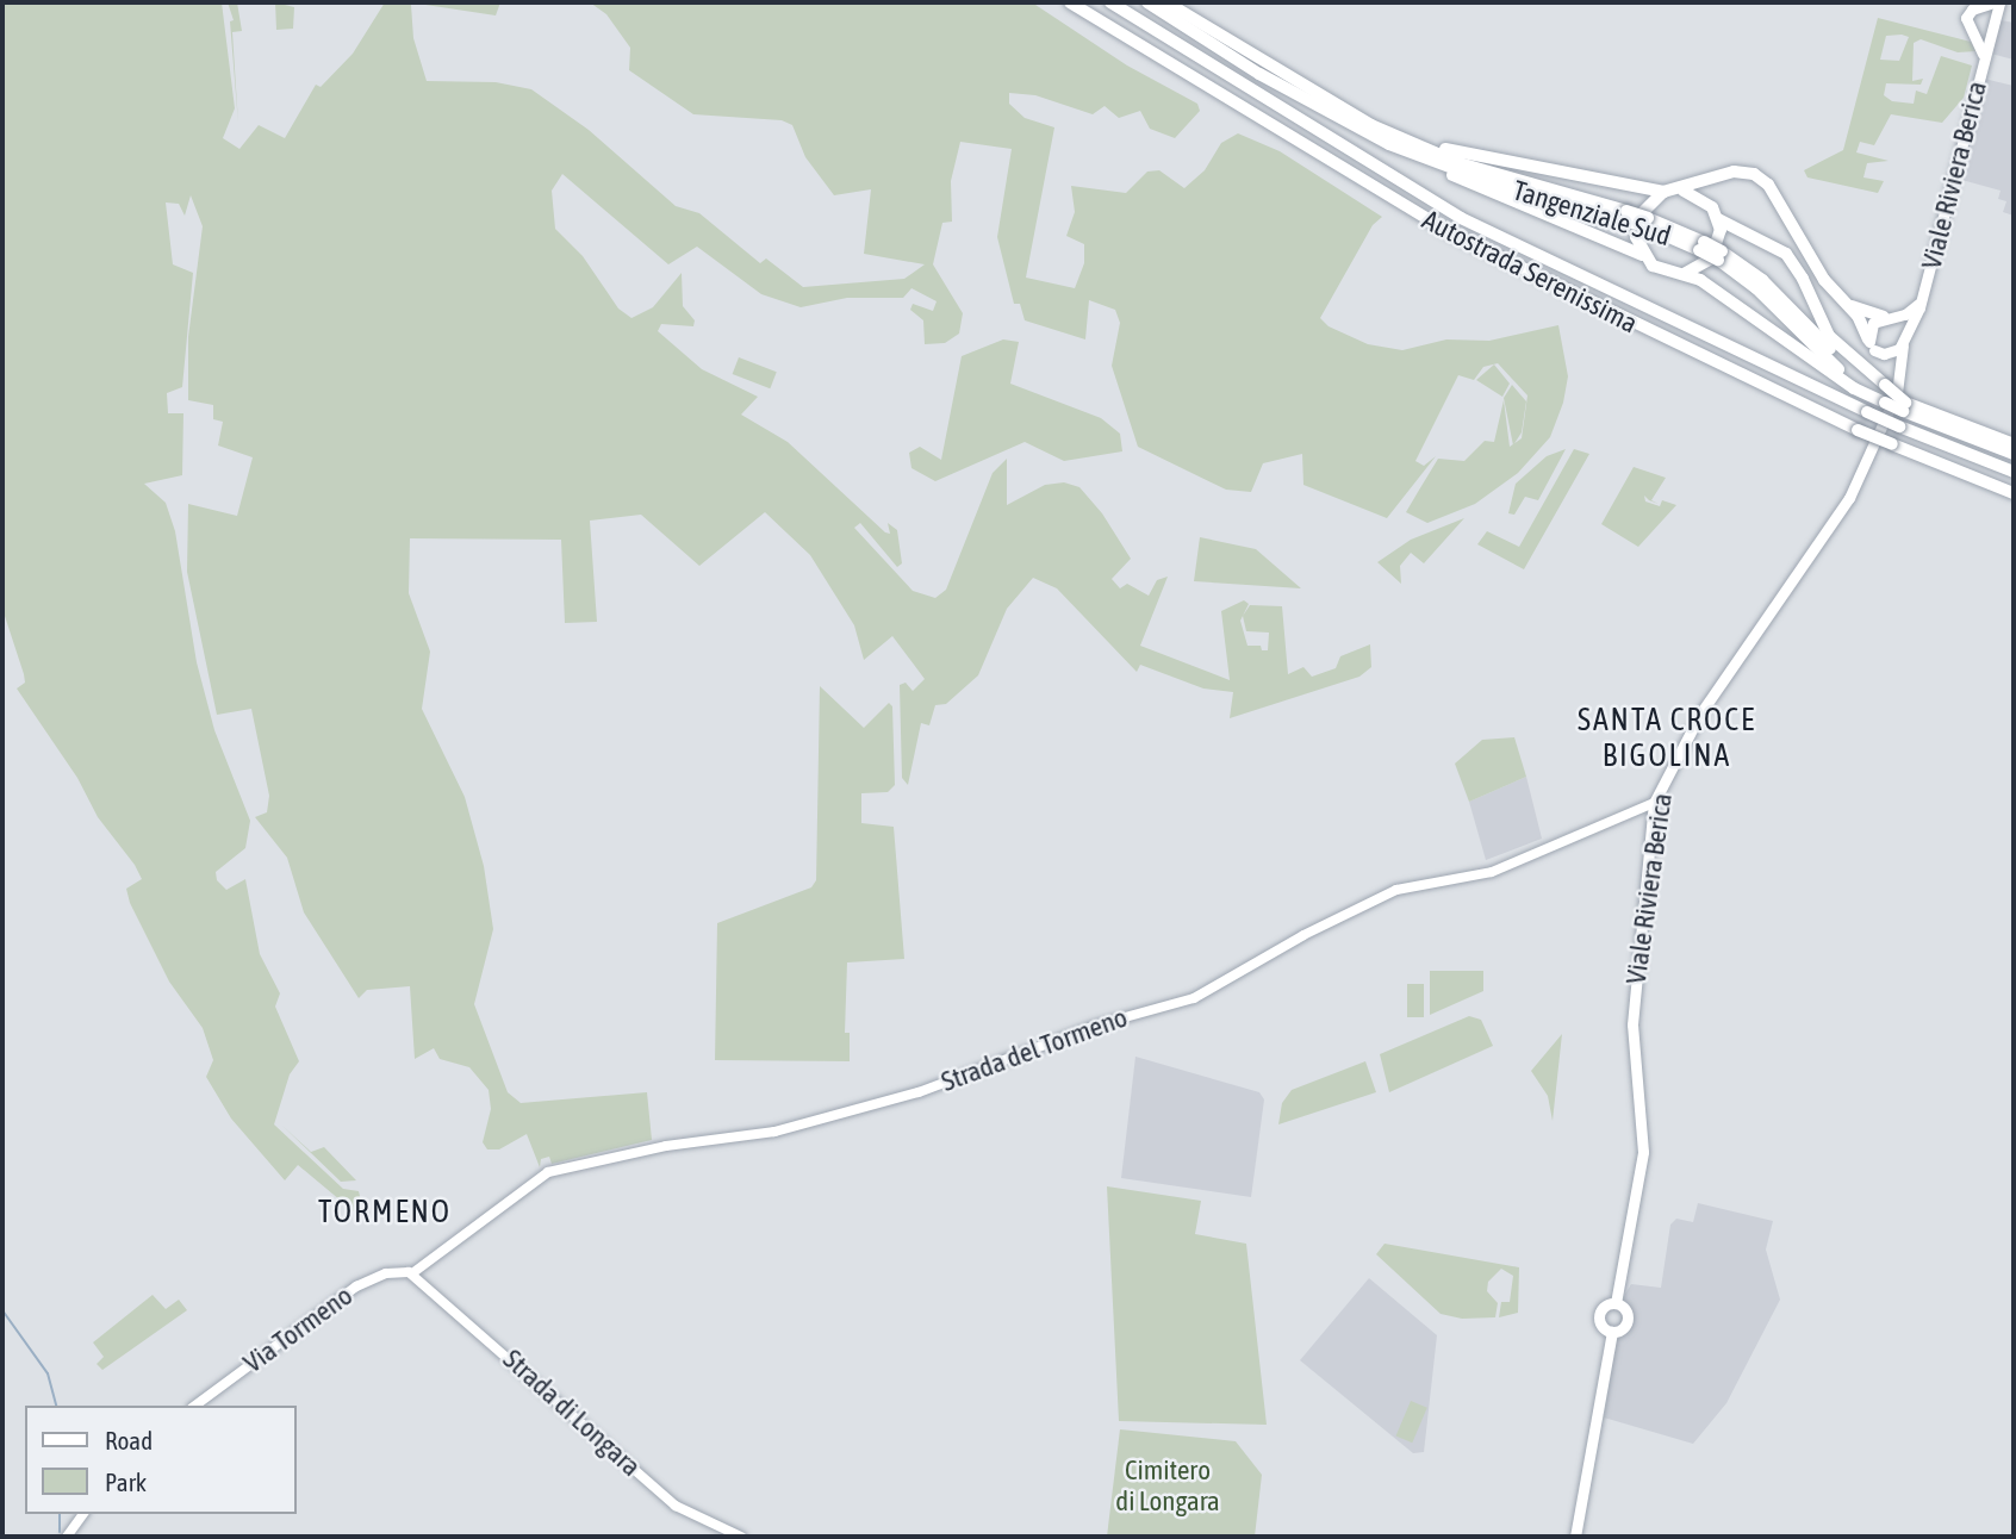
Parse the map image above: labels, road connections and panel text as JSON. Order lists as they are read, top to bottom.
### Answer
{
  "streets": {
    "highway": ["Tangenziale Sud", "Autostrada Serenissima"],
    "main road": ["Viale Riviera Berica"],
    "street": ["Strada del Tormeno", "Via Tormeno", "Strada di Longara"]
  },
  "crossings": [
    ["Viale Riviera Berica", "Tangenziale Sud"],
    ["Viale Riviera Berica", "Strada del Tormeno"],
    ["Strada del Tormeno", "Via Tormeno"],
    ["Strada del Tormeno", "Strada di Longara"],
    ["Via Tormeno", "Strada di Longara"]
  ],
  "districts": ["SANTA CROCE BIGOLINA", "TORMENO"],
  "parks": ["Cimitero di Longara"],
  "legend": ["Road", "Park"]
}
